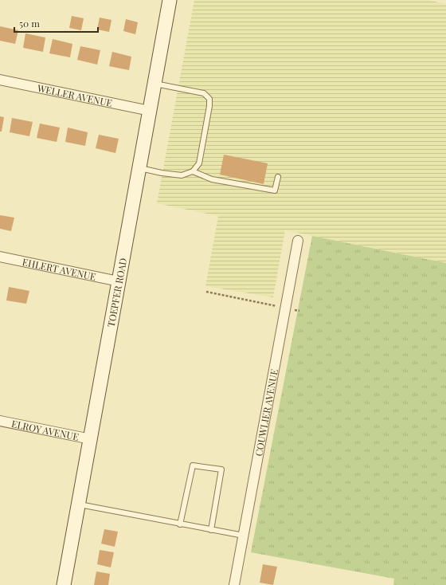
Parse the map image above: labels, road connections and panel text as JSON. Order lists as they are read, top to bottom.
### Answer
{
  "streets": {
    "street": [
      "WELLER AVENUE",
      "EHLERT AVENUE",
      "TOEPFER ROAD",
      "COUWLIER AVENUE",
      "ELROY AVENUE"
    ]
  },
  "crossings": [
    ["WELLER AVENUE", "TOEPFER ROAD"],
    ["EHLERT AVENUE", "TOEPFER ROAD"],
    ["TOEPFER ROAD", "ELROY AVENUE"]
  ],
  "scale_bar": "50 m"
}
